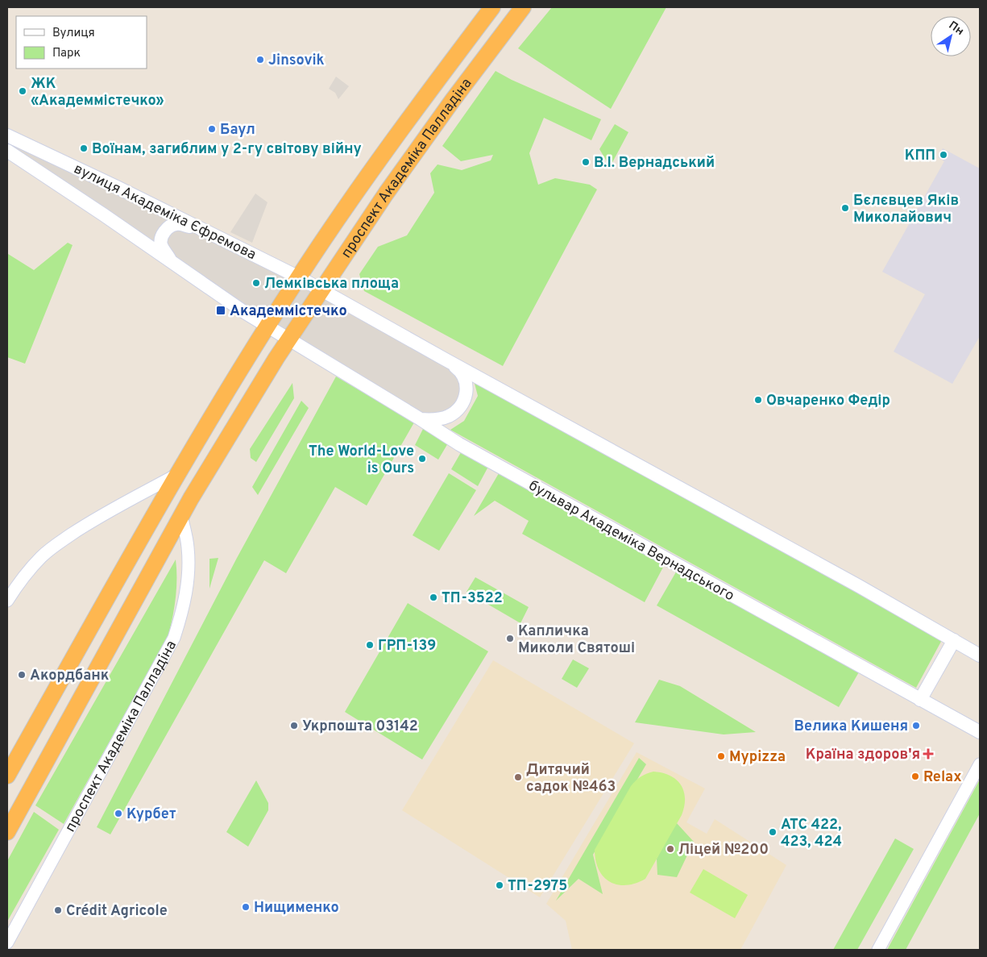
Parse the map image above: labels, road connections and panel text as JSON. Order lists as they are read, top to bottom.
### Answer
{
  "streets": {
    "highway": ["проспект Академіка Палладіна"],
    "main road": ["вулиця Академіка Єфремова", "бульвар Академіка Вернадського"]
  },
  "crossings": [
    ["проспект Академіка Палладіна", "вулиця Академіка Єфремова"],
    ["проспект Академіка Палладіна", "бульвар Академіка Вернадського"],
    ["вулиця Академіка Єфремова", "бульвар Академіка Вернадського"]
  ],
  "places": {
    "other": [
      "Jinsovik",
      "ЖК «Академмістечко»",
      "Баул",
      "Воїнам, загиблим у 2-гу світову війну",
      "КПП",
      "В.І. Вернадський",
      "Бєлєвцев Яків Миколайович",
      "Лемківська площа",
      "Овчаренко Федір",
      "The World-Love is Ours",
      "ТП-3522",
      "Капличка Миколи Святоші",
      "ГРП-139",
      "Акордбанк",
      "Укрпошта 03142",
      "Велика Кишеня",
      "Mypizza",
      "Relax",
      "Дитячий садок №463",
      "Курбет",
      "АТС 422, 423, 424",
      "Ліцей №200",
      "ТП-2975",
      "Нищименко",
      "Crédit Agricole"
    ],
    "transit": ["Академмістечко"],
    "health": ["Країна здоров'я"]
  },
  "legend": ["Вулиця", "Парк"],
  "north": "top right"
}
